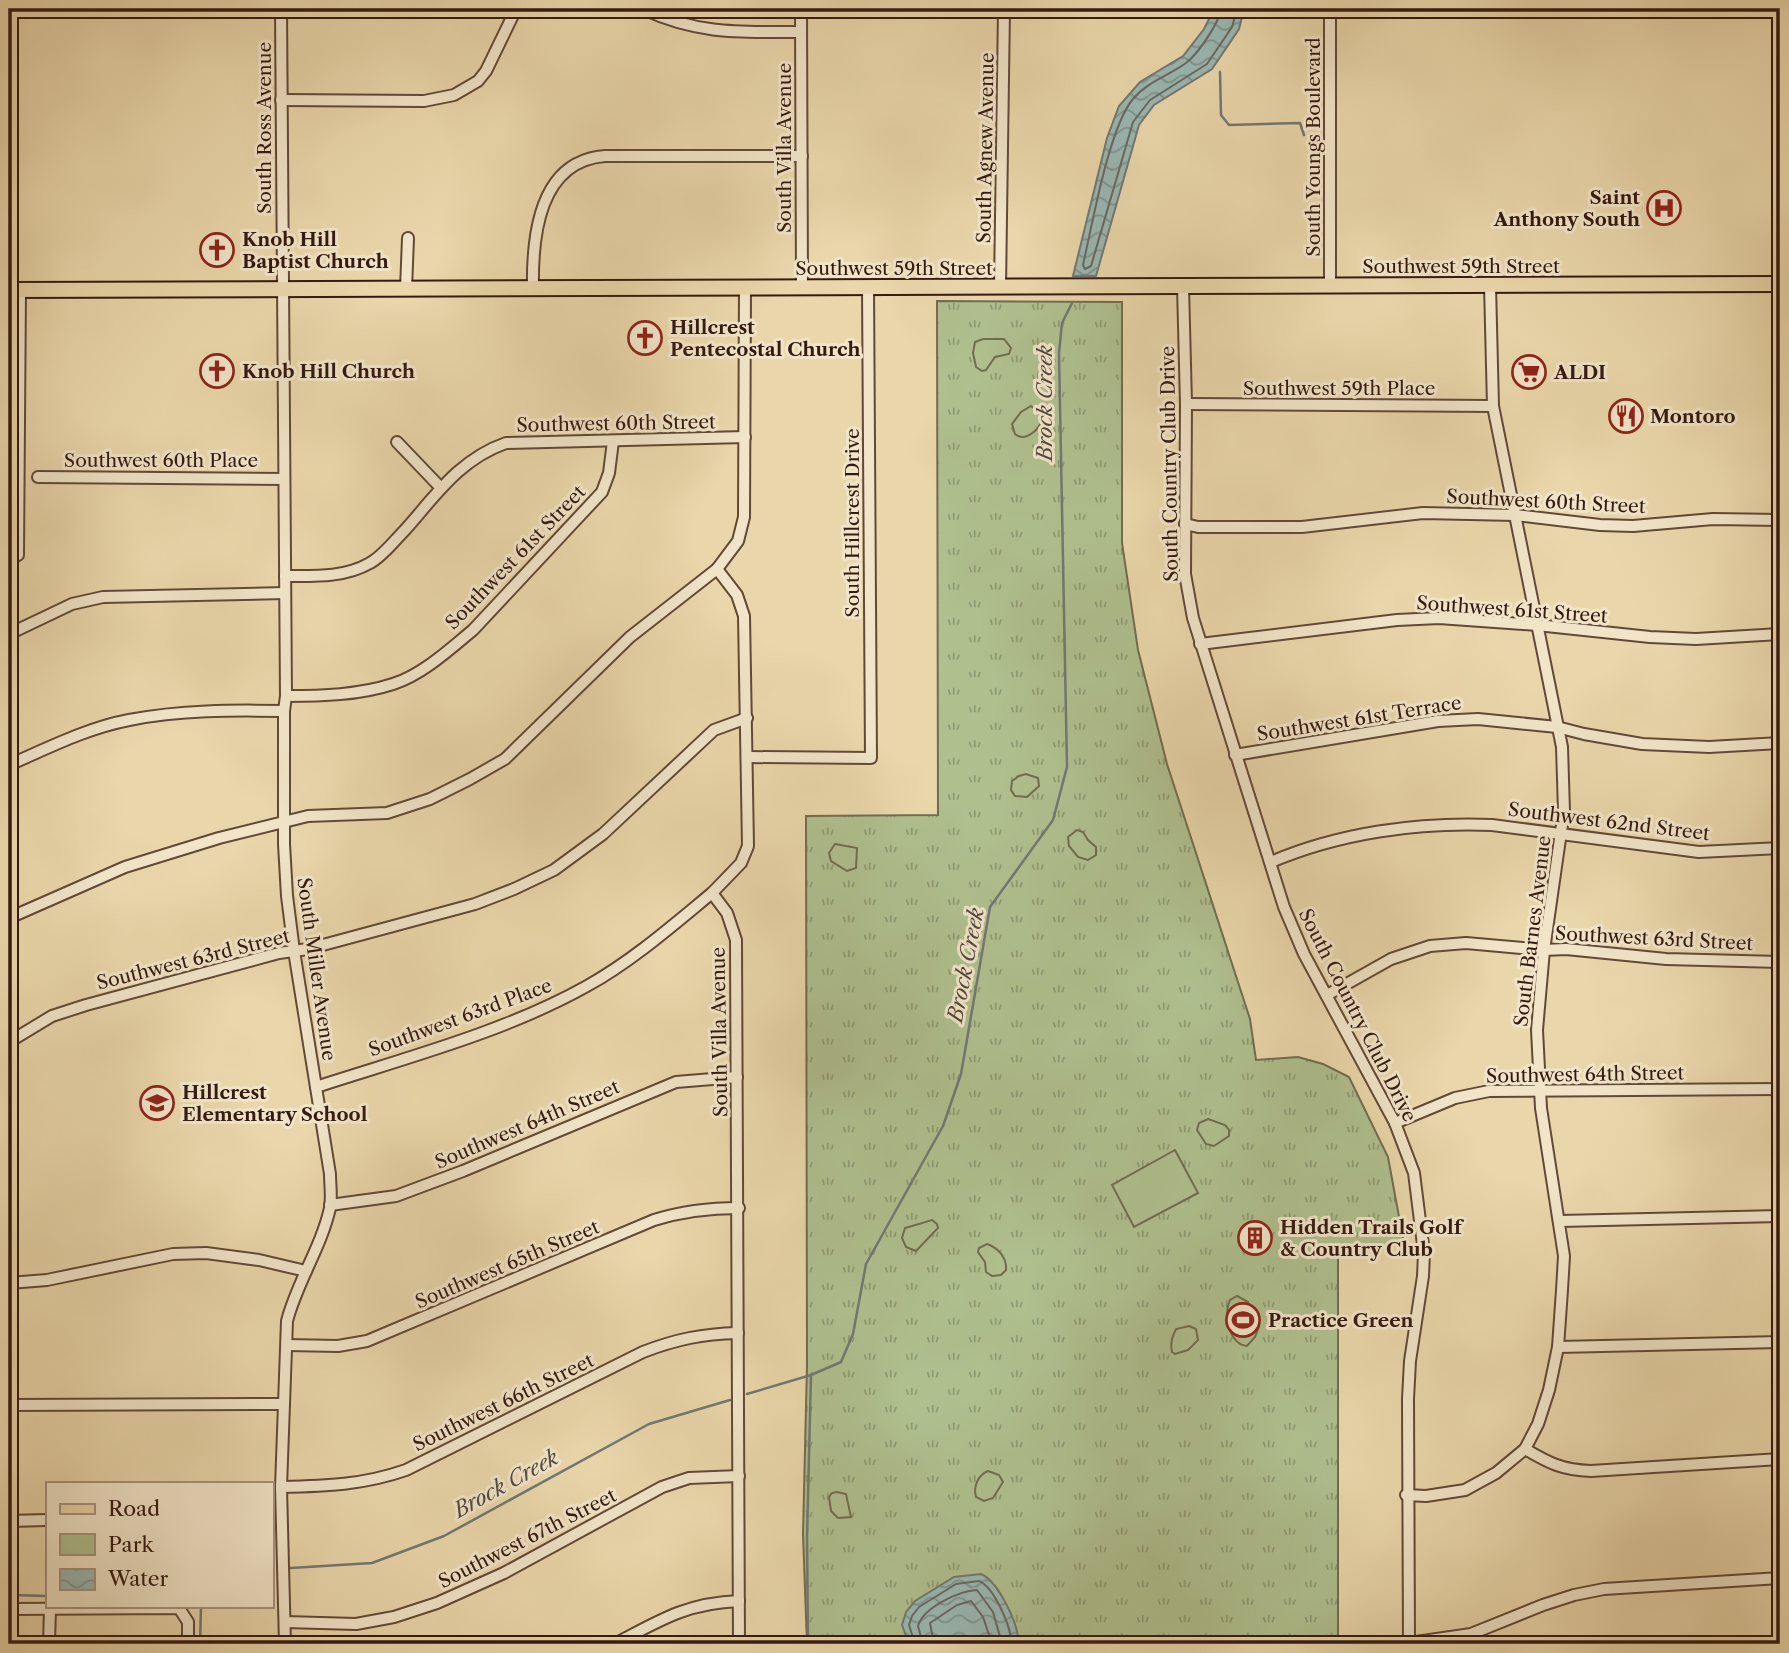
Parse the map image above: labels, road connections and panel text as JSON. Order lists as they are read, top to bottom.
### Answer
{
  "streets": {
    "main road": ["Southwest 59th Street"],
    "street": [
      "South Ross Avenue",
      "South Youngs Boulevard",
      "South Villa Avenue",
      "South Agnew Avenue",
      "Southwest 59th Place",
      "Southwest 60th Street",
      "Southwest 60th Place",
      "South Country Club Drive",
      "South Hillcrest Drive",
      "Southwest 61st Street",
      "Southwest 61st Terrace",
      "Southwest 62nd Street",
      "South Barnes Avenue",
      "Southwest 63rd Street",
      "South Miller Avenue",
      "Southwest 63rd Place",
      "Southwest 64th Street",
      "Southwest 65th Street",
      "Southwest 66th Street",
      "Southwest 67th Street"
    ]
  },
  "crossings": [
    ["South Ross Avenue", "Southwest 59th Street"],
    ["South Ross Avenue", "South Miller Avenue"],
    ["South Youngs Boulevard", "Southwest 59th Street"],
    ["South Villa Avenue", "Southwest 59th Street"],
    ["South Villa Avenue", "Southwest 63rd Place"],
    ["South Villa Avenue", "Southwest 64th Street"],
    ["South Villa Avenue", "Southwest 65th Street"],
    ["South Villa Avenue", "Southwest 66th Street"],
    ["South Villa Avenue", "Southwest 67th Street"],
    ["South Agnew Avenue", "Southwest 59th Street"],
    ["Southwest 59th Street", "South Country Club Drive"],
    ["Southwest 59th Street", "South Hillcrest Drive"],
    ["Southwest 59th Street", "South Barnes Avenue"],
    ["Southwest 59th Street", "South Miller Avenue"],
    ["Southwest 59th Place", "South Country Club Drive"],
    ["Southwest 59th Place", "South Barnes Avenue"],
    ["Southwest 60th Street", "South Country Club Drive"],
    ["Southwest 60th Street", "Southwest 61st Street"],
    ["Southwest 60th Street", "South Barnes Avenue"],
    ["Southwest 60th Street", "South Miller Avenue"],
    ["Southwest 60th Place", "South Miller Avenue"],
    ["South Country Club Drive", "Southwest 61st Street"],
    ["South Country Club Drive", "Southwest 61st Terrace"],
    ["South Country Club Drive", "Southwest 62nd Street"],
    ["South Country Club Drive", "South Barnes Avenue"],
    ["South Country Club Drive", "Southwest 63rd Street"],
    ["South Country Club Drive", "Southwest 64th Street"],
    ["Southwest 61st Street", "South Barnes Avenue"],
    ["Southwest 61st Street", "South Miller Avenue"],
    ["Southwest 61st Terrace", "South Barnes Avenue"],
    ["Southwest 62nd Street", "South Barnes Avenue"],
    ["South Barnes Avenue", "Southwest 63rd Street"],
    ["South Barnes Avenue", "Southwest 64th Street"],
    ["Southwest 63rd Street", "South Miller Avenue"],
    ["South Miller Avenue", "Southwest 63rd Place"],
    ["South Miller Avenue", "Southwest 64th Street"],
    ["South Miller Avenue", "Southwest 65th Street"],
    ["South Miller Avenue", "Southwest 66th Street"],
    ["South Miller Avenue", "Southwest 67th Street"]
  ],
  "water": ["Brock Creek"],
  "places": {
    "hospital": ["Saint Anthony South"],
    "church": ["Knob Hill Baptist Church", "Hillcrest Pentecostal Church", "Knob Hill Church"],
    "supermarket": ["ALDI"],
    "restaurant": ["Montoro"],
    "school or university": ["Hillcrest Elementary School"],
    "building": ["Hidden Trails Golf & Country Club"],
    "sports": ["Practice Green"]
  },
  "legend": ["Road", "Park", "Water"]
}
